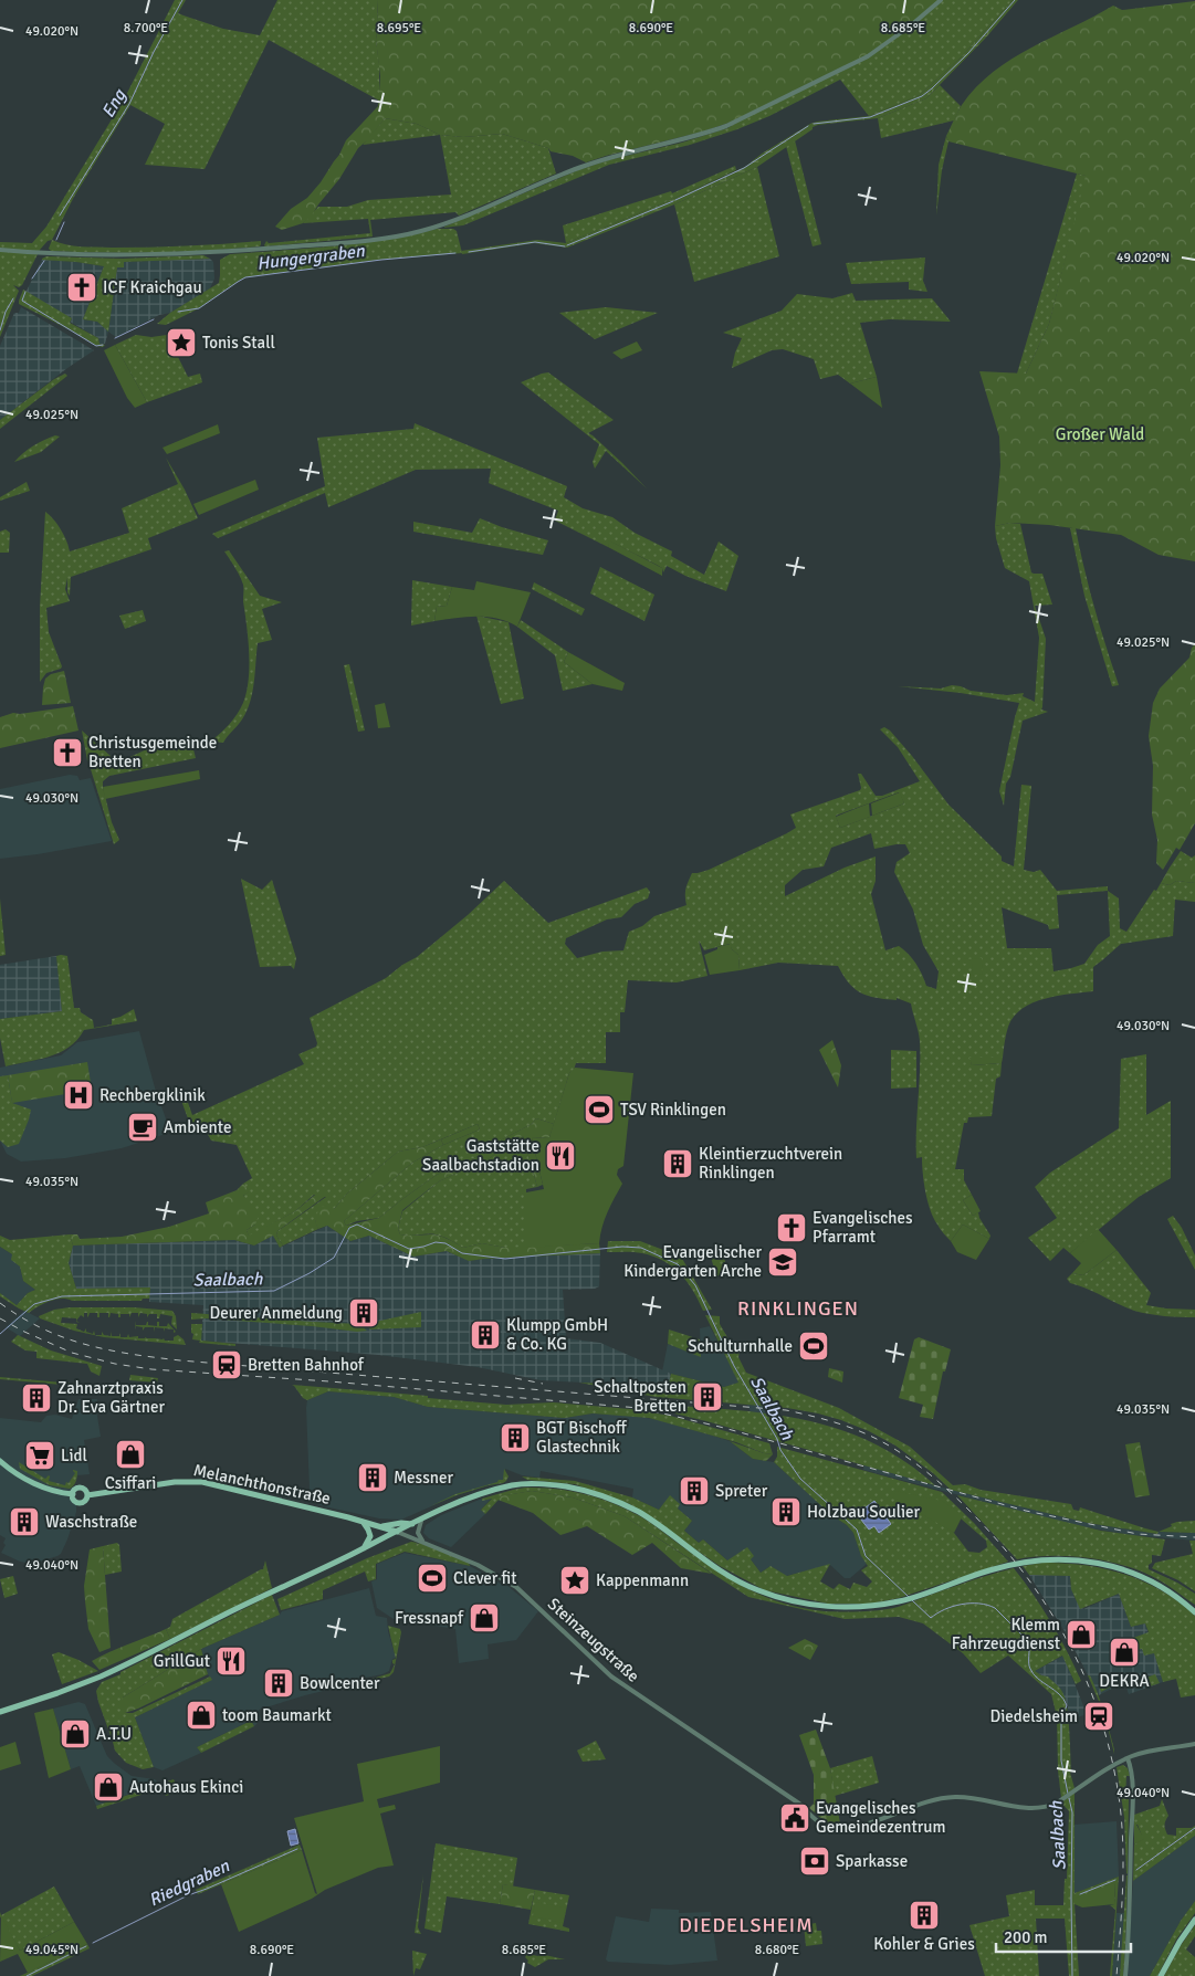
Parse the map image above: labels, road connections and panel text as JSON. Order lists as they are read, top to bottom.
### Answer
{
  "streets": {
    "main road": ["Melanchthonstraße"],
    "street": ["Steinzeugstraße"]
  },
  "crossings": [
    ["Melanchthonstraße", "Steinzeugstraße"]
  ],
  "districts": ["RINKLINGEN", "DIEDELSHEIM"],
  "water": [
    "Eng",
    "Hungergraben",
    "Saalbach",
    "Riedgraben"
  ],
  "parks": ["Großer Wald"],
  "places": {
    "church": ["ICF Kraichgau", "Christusgemeinde Bretten", "Evangelisches Pfarramt"],
    "place": ["Tonis Stall", "Kappenmann"],
    "hospital": ["Rechbergklinik"],
    "sports": ["TSV Rinklingen", "Schulturnhalle", "Clever fit"],
    "cafe": ["Ambiente"],
    "restaurant": ["Gaststätte Saalbachstadion", "GrillGut"],
    "building": [
      "Kleintierzuchtverein Rinklingen",
      "Deurer Anmeldung",
      "Klumpp GmbH & Co. KG",
      "Schaltposten Bretten",
      "Zahnarztpraxis Dr. Eva Gärtner",
      "BGT Bischoff Glastechnik",
      "Messner",
      "Spreter",
      "Holzbau Soulier",
      "Waschstraße",
      "Bowlcenter",
      "Kohler & Gries"
    ],
    "school or university": ["Evangelischer Kindergarten Arche"],
    "station": ["Bretten Bahnhof", "Diedelsheim"],
    "shop": [
      "Csiffari",
      "Fressnapf",
      "Klemm Fahrzeugdienst",
      "DEKRA",
      "toom Baumarkt",
      "A.T.U",
      "Autohaus Ekinci"
    ],
    "supermarket": ["Lidl"],
    "public building": ["Evangelisches Gemeindezentrum"],
    "bank": ["Sparkasse"]
  },
  "scale_bar": "200 m",
  "coordinates": [
    "8.700°E",
    "8.695°E",
    "8.690°E",
    "8.685°E",
    "49.020°N",
    "49.025°N",
    "49.030°N",
    "49.035°N",
    "49.040°N",
    "8.680°E",
    "49.045°N"
  ]
}
